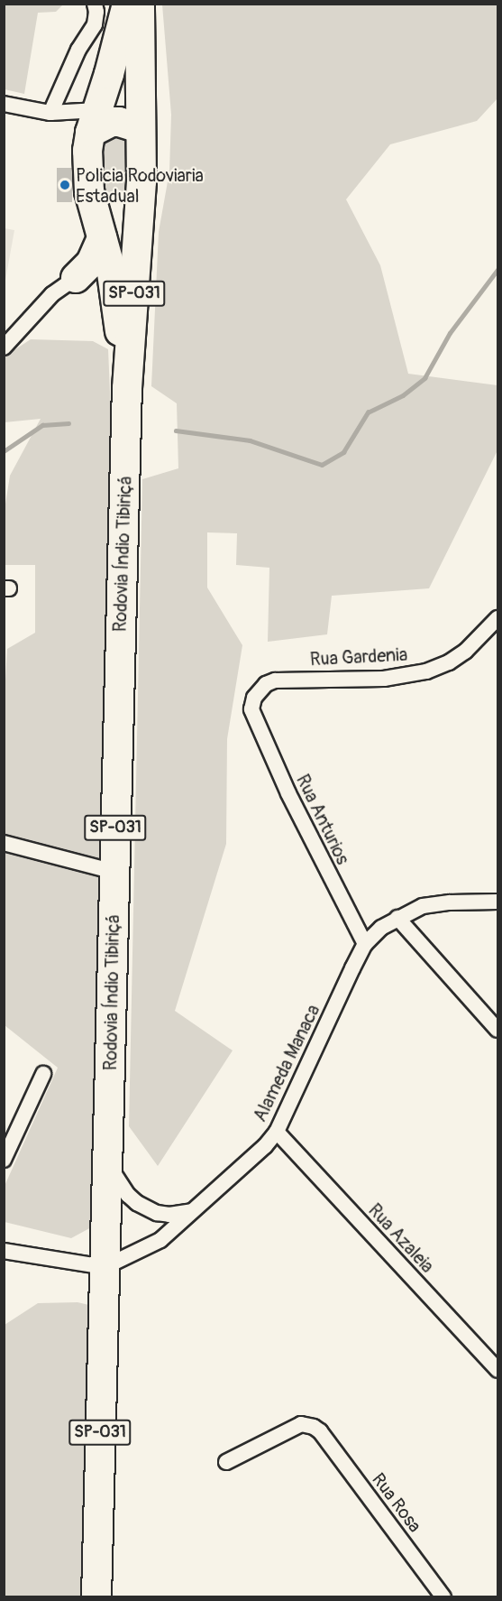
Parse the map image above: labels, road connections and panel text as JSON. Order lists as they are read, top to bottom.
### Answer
{
  "streets": {
    "highway": ["SP-031", "Rodovia Índio Tibiriçá"],
    "street": [
      "Rua Gardenia",
      "Rua Anturios",
      "Alameda Manaca",
      "Rua Azaleia",
      "Rua Rosa"
    ]
  },
  "crossings": [
    ["Rodovia Índio Tibiriçá", "Alameda Manaca"],
    ["Rua Gardenia", "Rua Anturios"],
    ["Rua Anturios", "Alameda Manaca"],
    ["Alameda Manaca", "Rua Azaleia"]
  ],
  "places": ["Policia Rodoviaria Estadual"]
}
